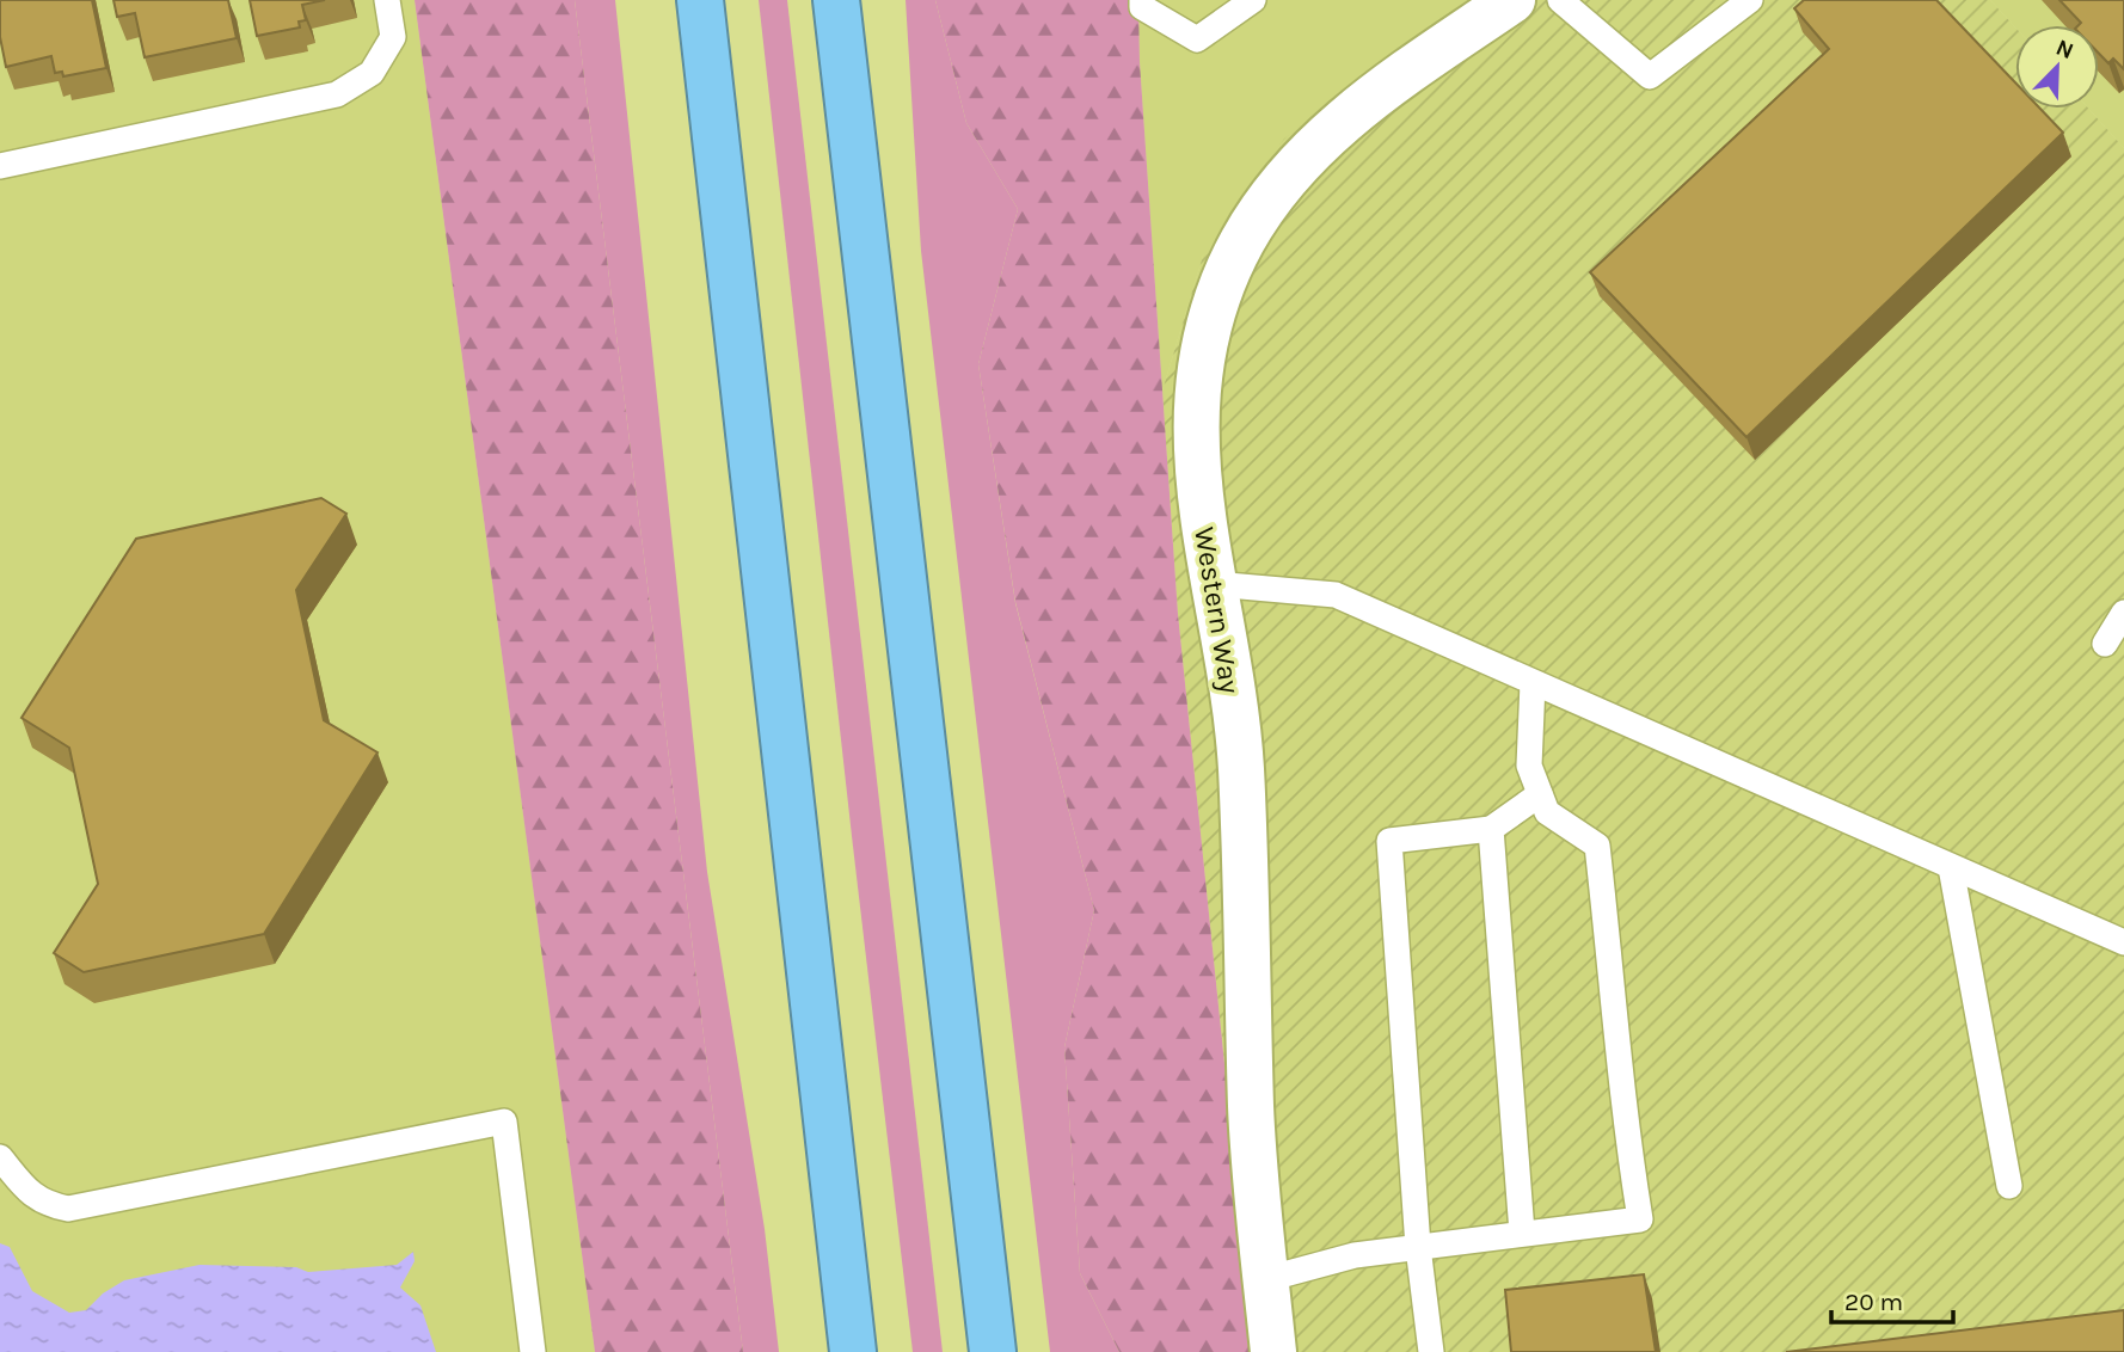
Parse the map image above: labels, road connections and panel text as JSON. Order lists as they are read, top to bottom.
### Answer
{
  "streets": {
    "street": ["Western Way"]
  },
  "scale_bar": "20 m",
  "north": "top right"
}
